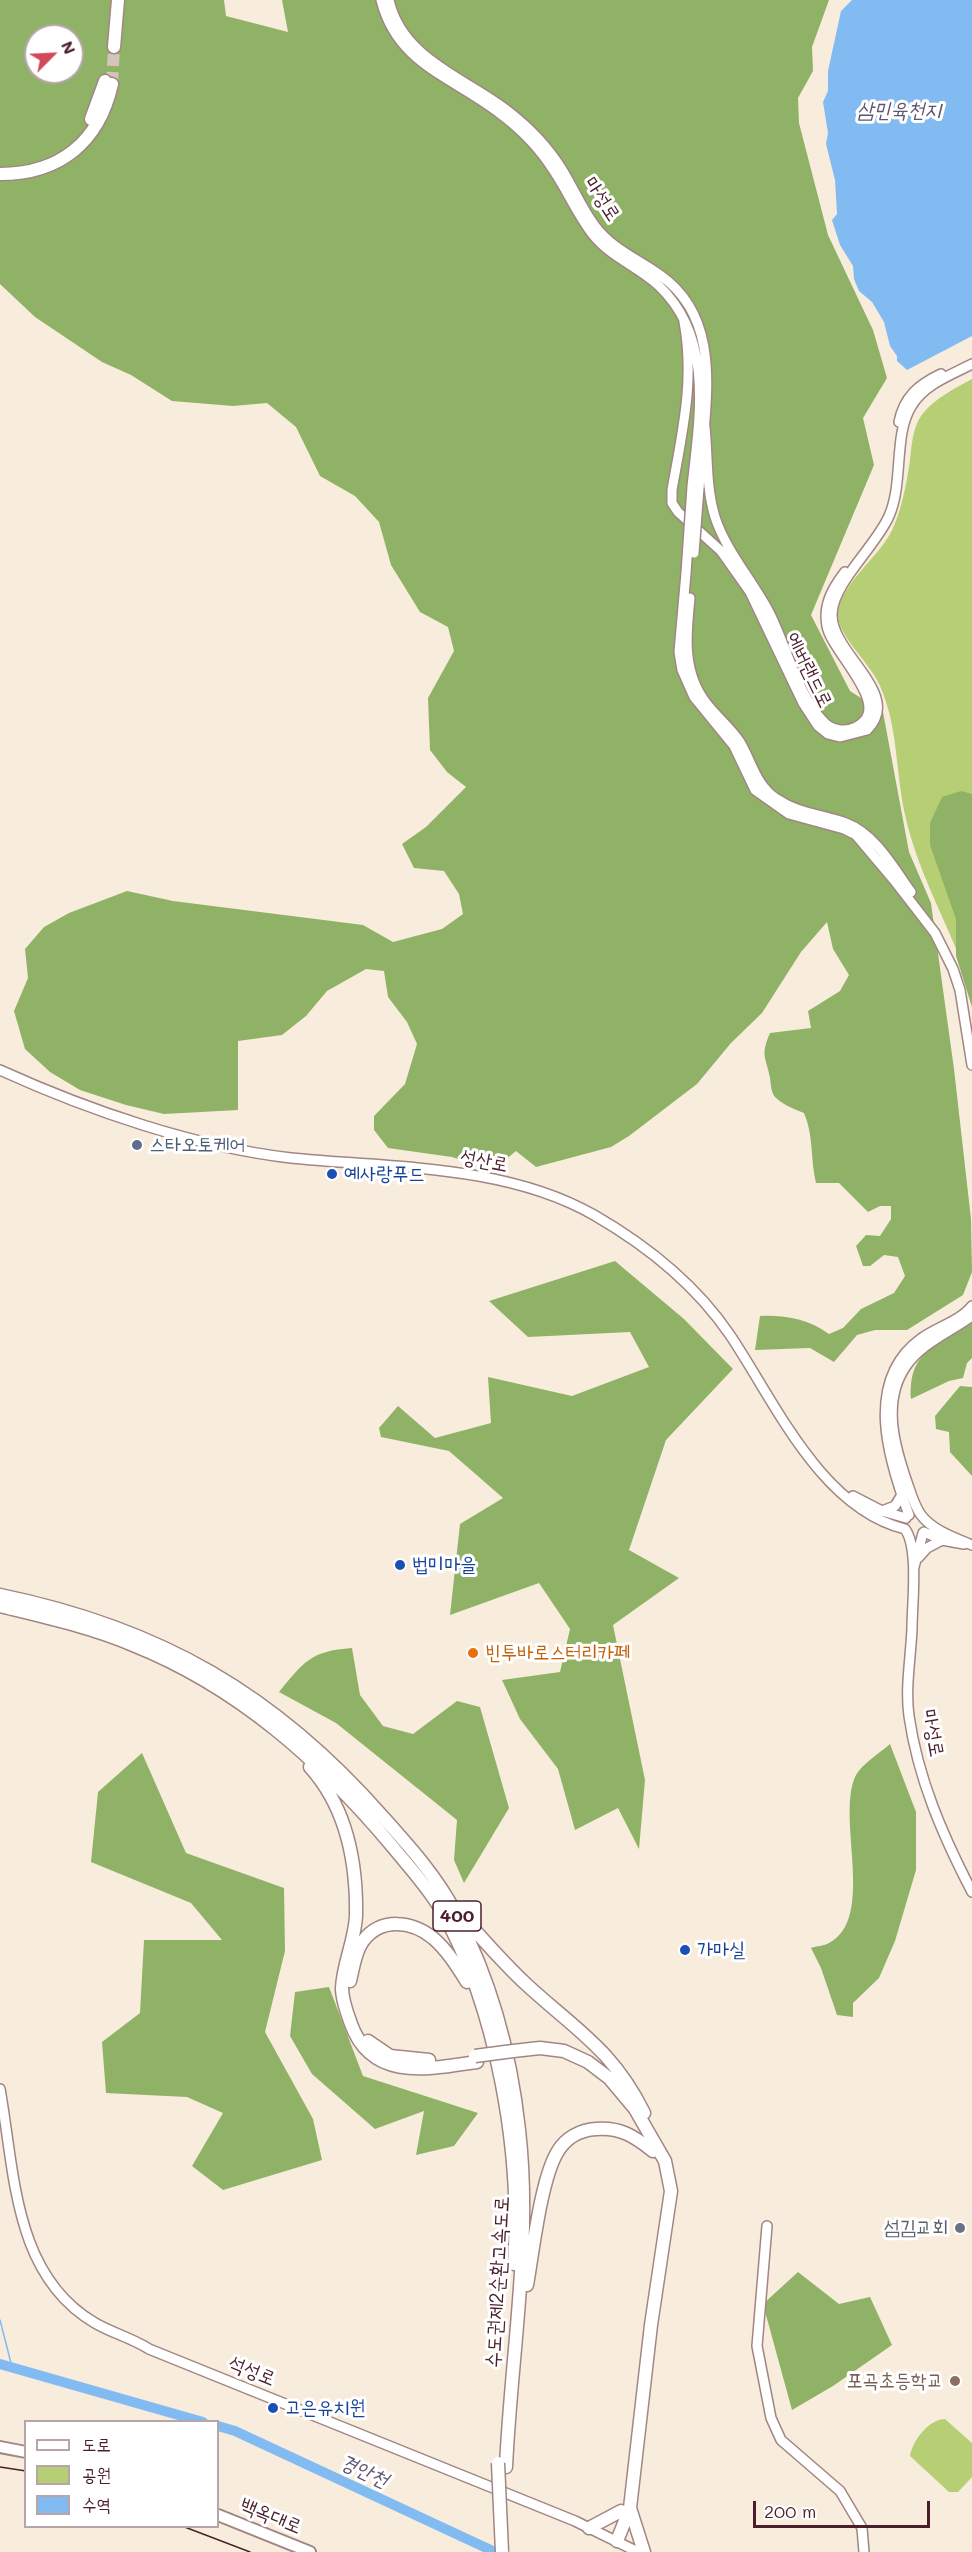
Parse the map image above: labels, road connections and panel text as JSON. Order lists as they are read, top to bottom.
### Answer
{
  "streets": {
    "highway": ["400", "수도권제2순환고속도로"],
    "main road": ["백옥대로"],
    "street": [
      "마성로",
      "에버랜드로",
      "성산로",
      "석성로"
    ]
  },
  "crossings": [
    ["마성로", "에버랜드로"]
  ],
  "water": ["삼민육천지", "경안천"],
  "places": [
    "스타오토케어",
    "예사랑푸드",
    "법미마을",
    "빈투바로스터리카페",
    "가마실",
    "섬김교회",
    "포곡초등학교",
    "고은유치원"
  ],
  "legend": ["도로", "공원", "수역"],
  "scale_bar": "200 m",
  "north": "top right"
}
